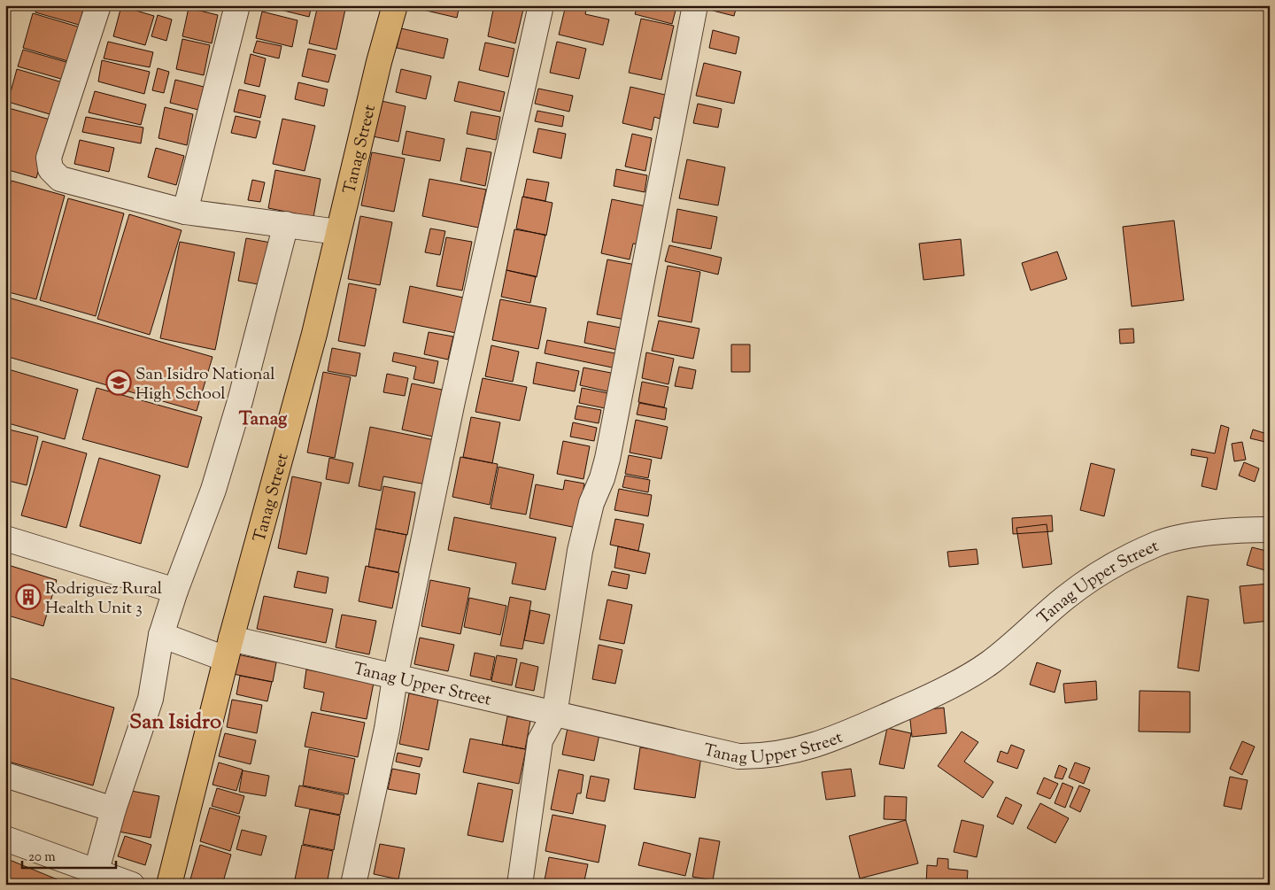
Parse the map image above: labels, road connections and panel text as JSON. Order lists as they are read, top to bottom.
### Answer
{
  "streets": {
    "main road": ["Tanag Street"],
    "street": ["Tanag Upper Street"]
  },
  "crossings": [
    ["Tanag Street", "Tanag Upper Street"]
  ],
  "districts": ["Tanag", "San Isidro"],
  "places": {
    "school or university": ["San Isidro National High School"],
    "building": ["Rodriguez Rural Health Unit 3"]
  },
  "scale_bar": "20 m"
}
